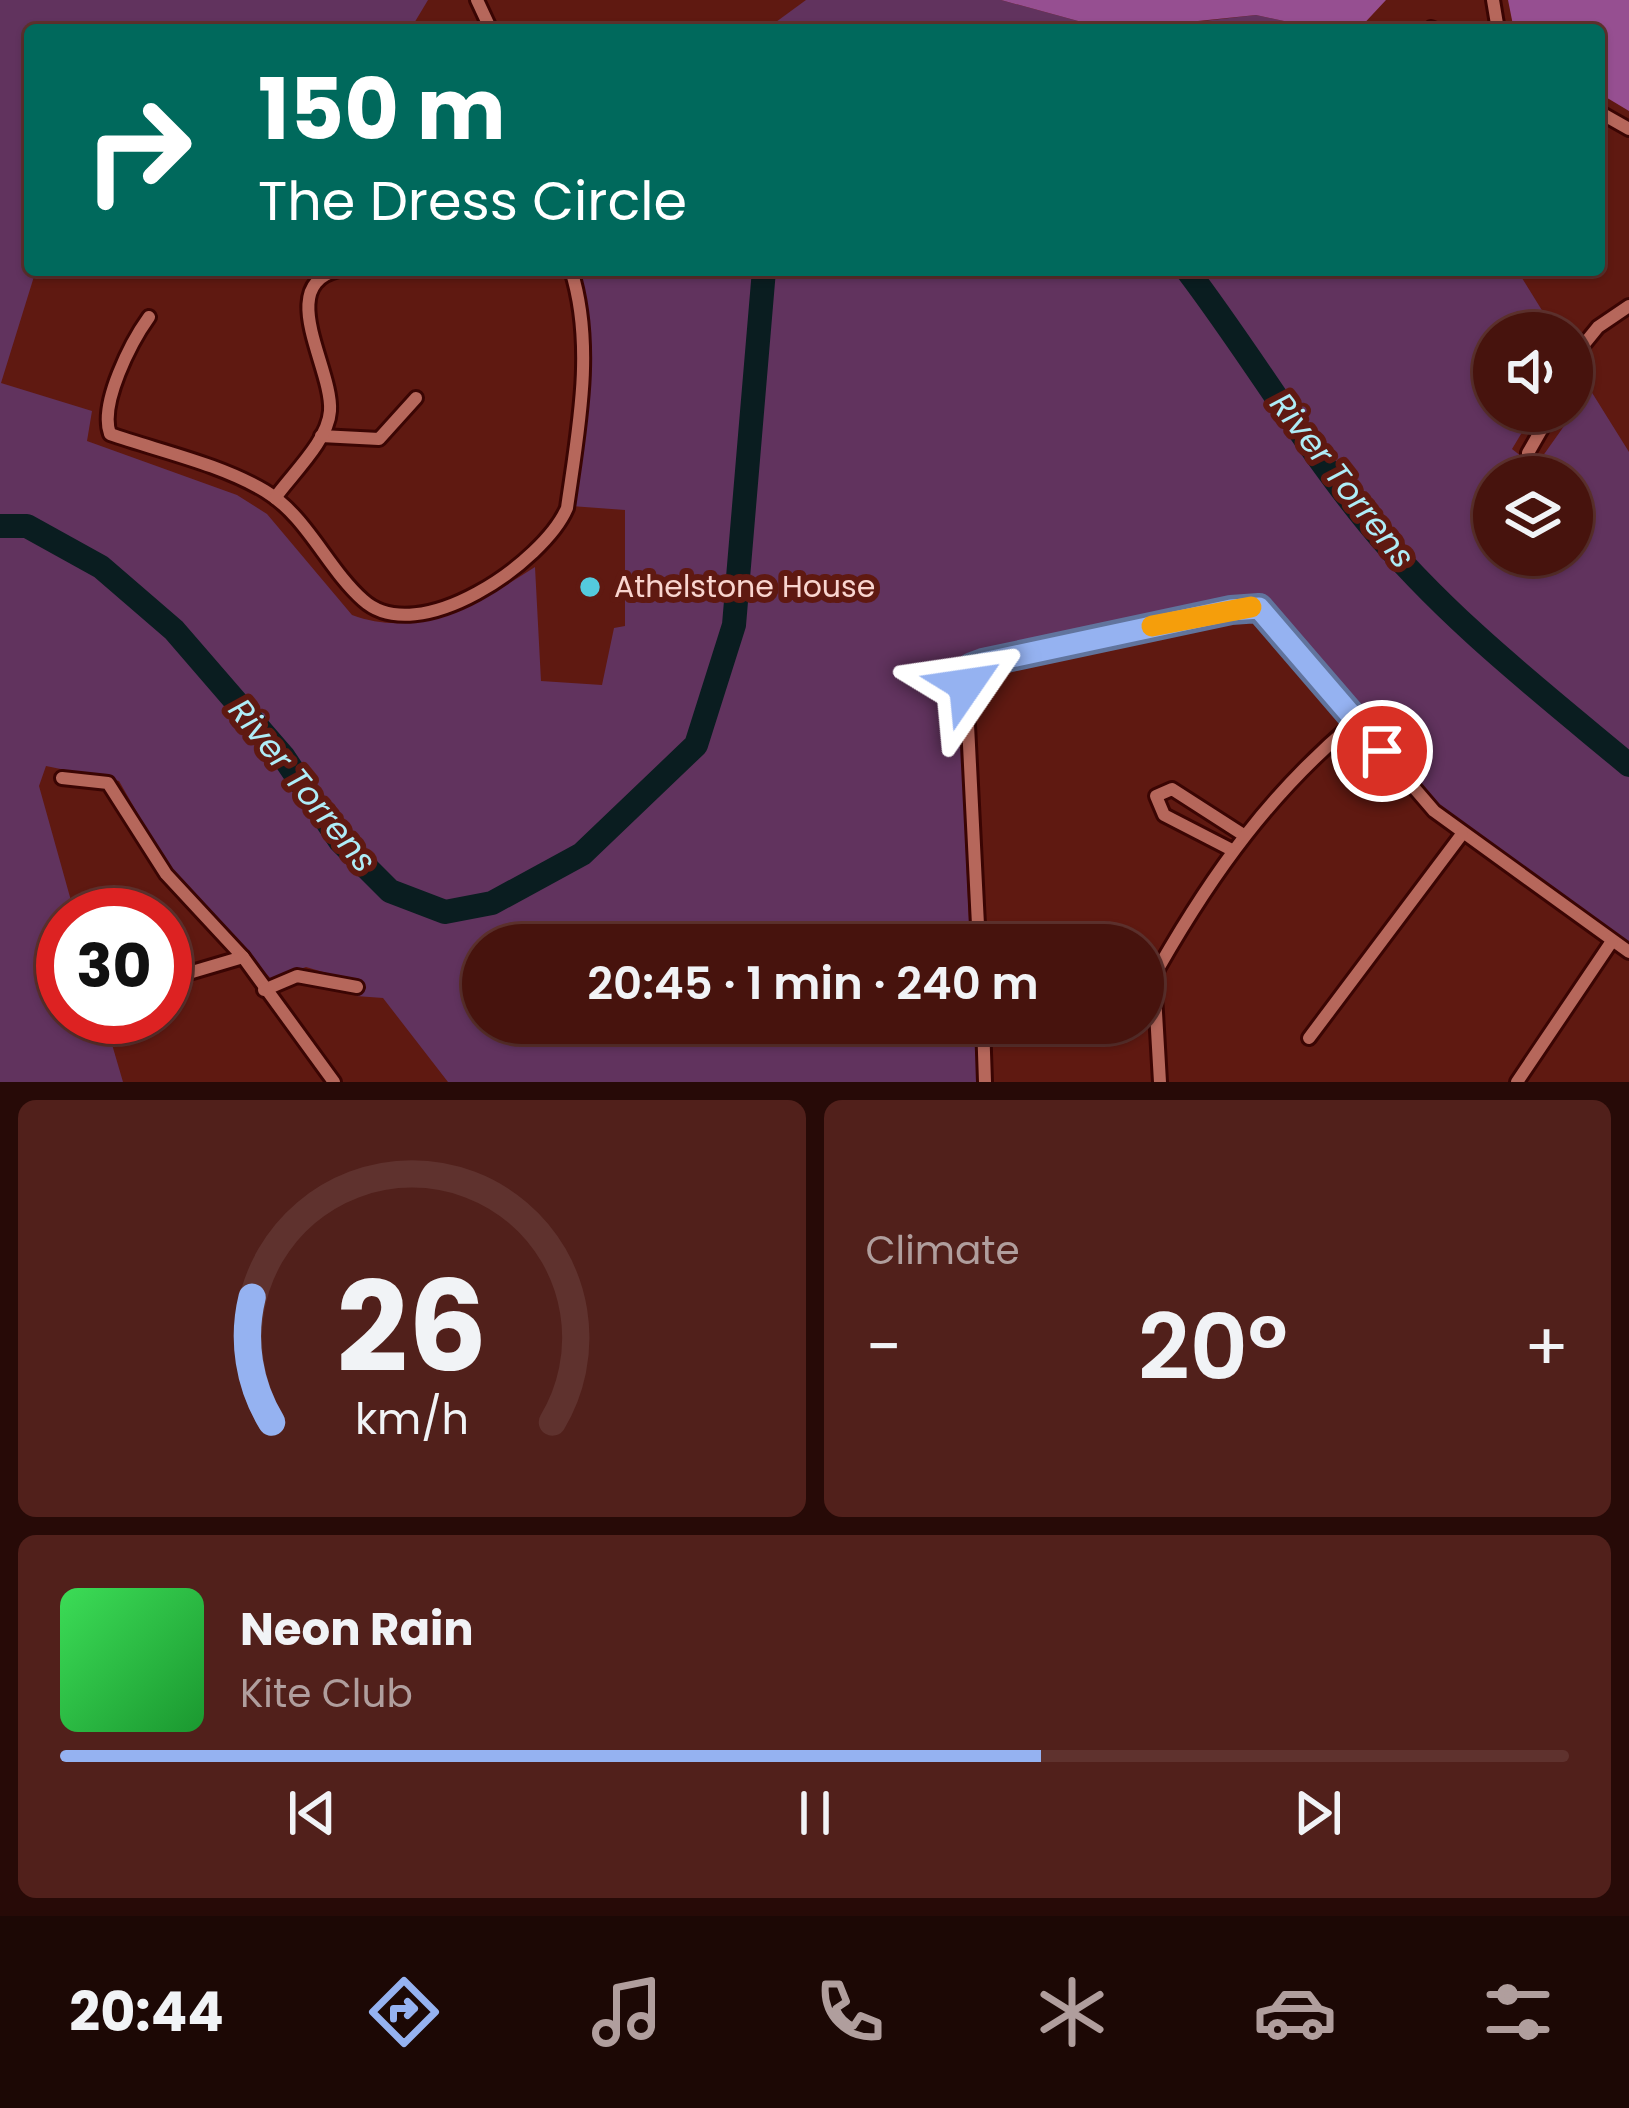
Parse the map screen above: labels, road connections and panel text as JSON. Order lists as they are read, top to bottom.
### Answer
{
  "water": ["River Torrens"],
  "places": ["Athelstone House"],
  "page": {
    "turn": ["150 m", "The Dress Circle"],
    "limit": "30",
    "trip": "20:45 · 1 min · 240 m",
    "tile": "Climate",
    "heat": ["−", "20°", "+"],
    "song": ["Neon Rain", "Kite Club"],
    "tabs": "20:44",
    "gauge": ["26", "km/h"]
  }
}
